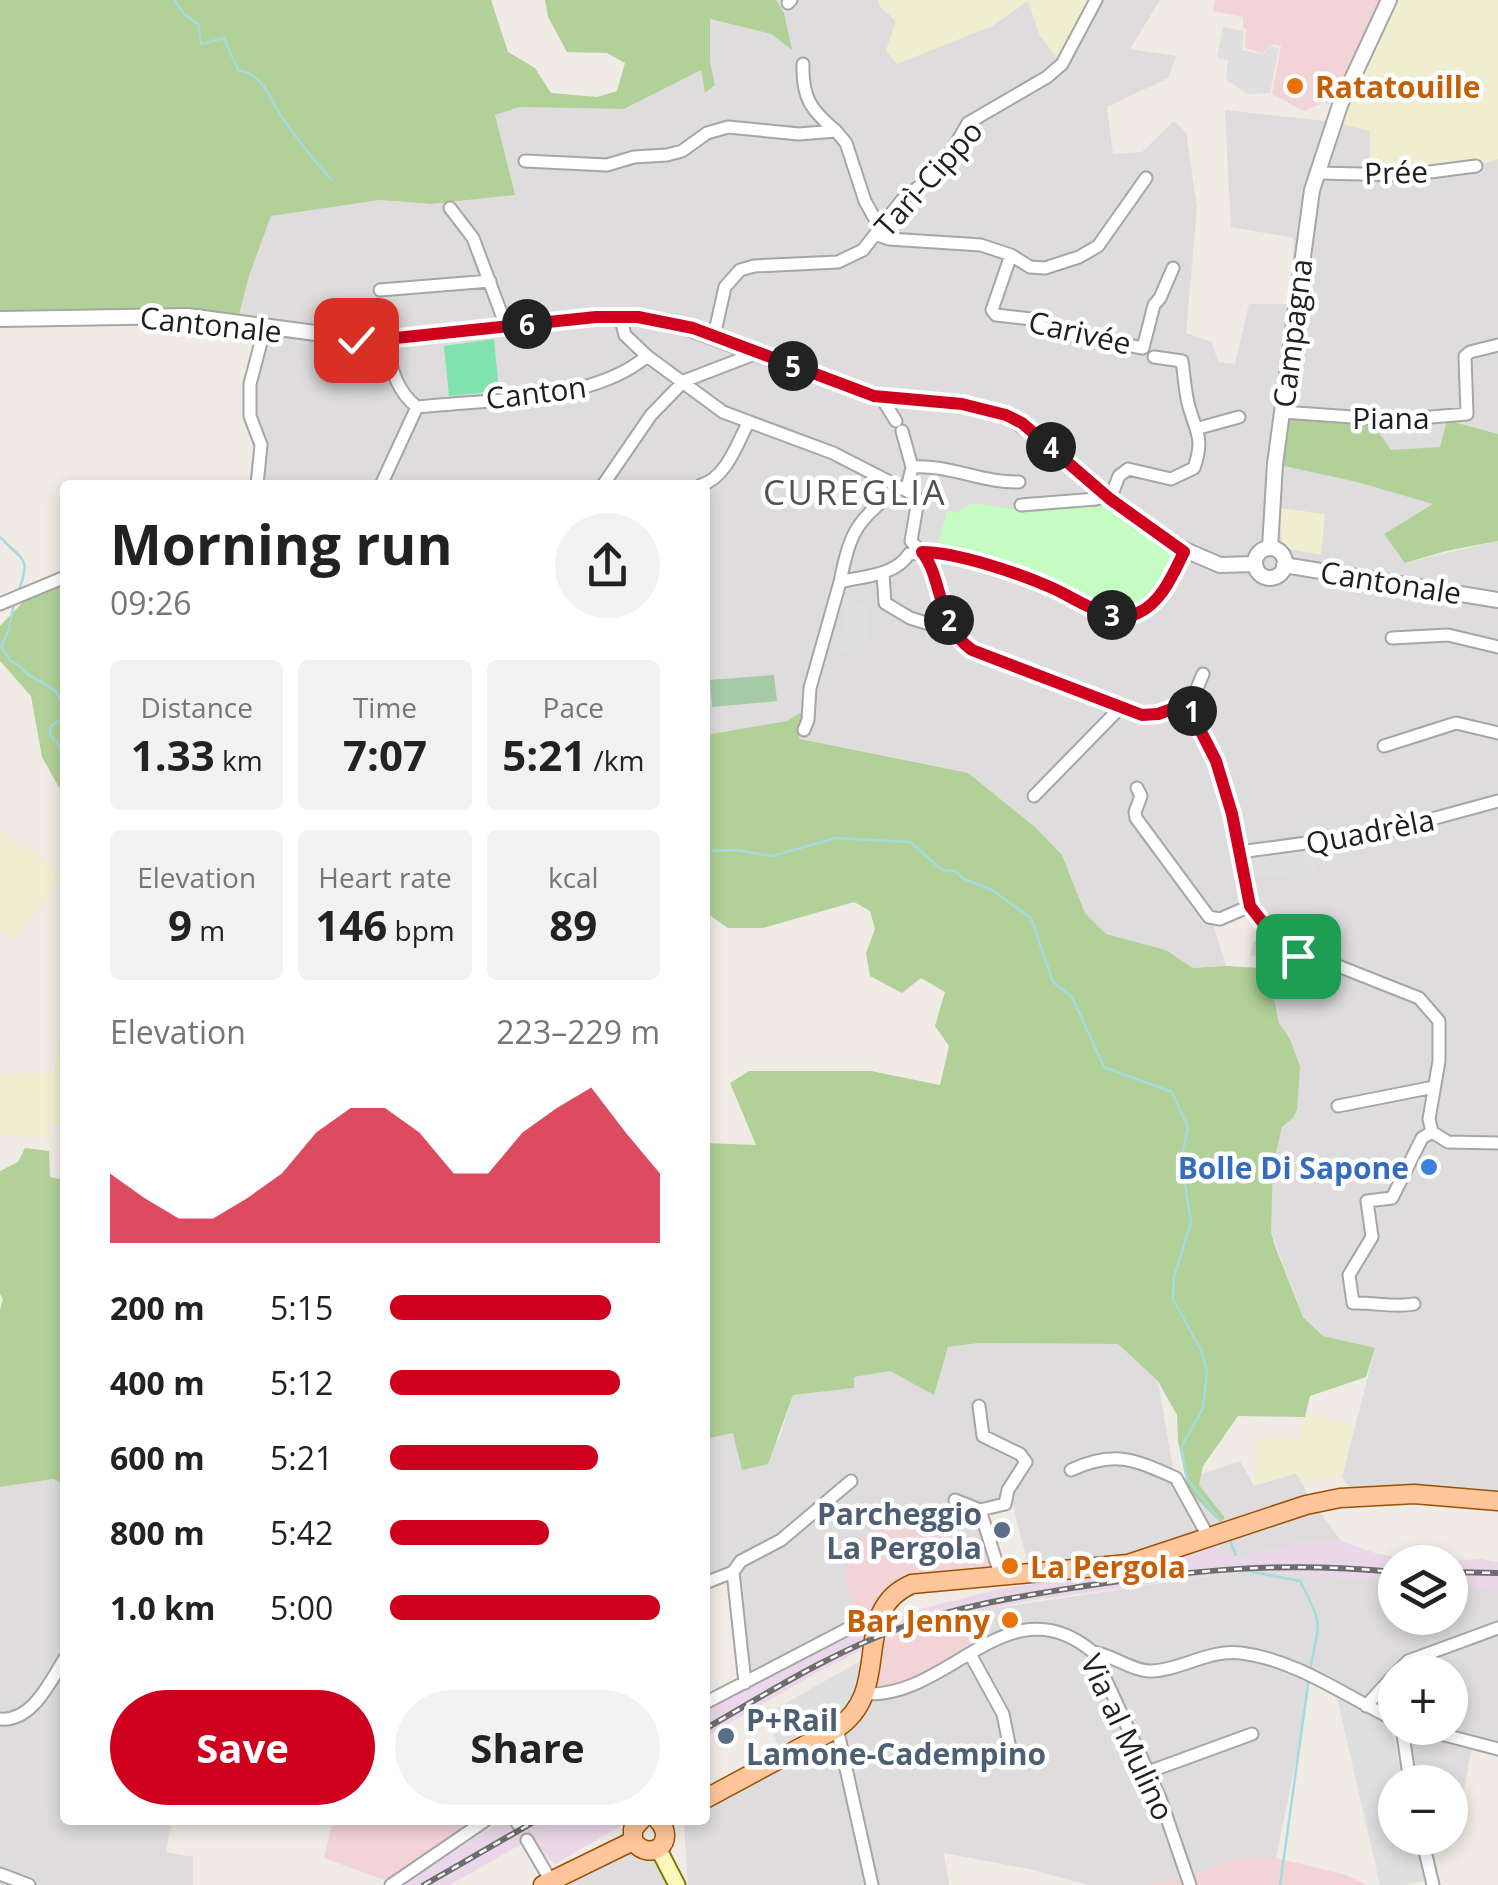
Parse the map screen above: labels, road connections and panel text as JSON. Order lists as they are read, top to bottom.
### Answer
{
  "streets": {
    "street": [
      "Prée",
      "Tarì-Cippo",
      "Cantonale",
      "Carivée",
      "Campagna",
      "Canton",
      "Piana",
      "Quadrèla",
      "Via al Mulino"
    ]
  },
  "crossings": [
    ["Prée", "Campagna"],
    ["Tarì-Cippo", "Cantonale"],
    ["Cantonale", "Campagna"],
    ["Campagna", "Piana"]
  ],
  "districts": ["CUREGLIA"],
  "places": [
    "Ratatouille",
    "Bolle Di Sapone",
    "Parcheggio La Pergola",
    "La Pergola",
    "Bar Jenny",
    "P+Rail Lamone-Cadempino"
  ],
  "page": {
    "pins": [
      "6",
      "5",
      "4",
      "3",
      "2",
      "1"
    ],
    "heading": ["Morning run", "09:26"],
    "stats": [
      ["Distance", "1.33 km"],
      ["Time", "7:07"],
      ["Pace", "5:21 /km"],
      ["Elevation", "9 m"],
      ["Heart rate", "146 bpm"],
      ["kcal", "89"]
    ],
    "chart": ["Elevation", "223–229 m"],
    "list": [
      {
        "name": "200 m",
        "note": "5:15"
      },
      {
        "name": "400 m",
        "note": "5:12"
      },
      {
        "name": "600 m",
        "note": "5:21"
      },
      {
        "name": "800 m",
        "note": "5:42"
      },
      {
        "name": "1.0 km",
        "note": "5:00"
      }
    ],
    "map_buttons": ["+", "−"],
    "buttons": ["Save", "Share"]
  }
}
